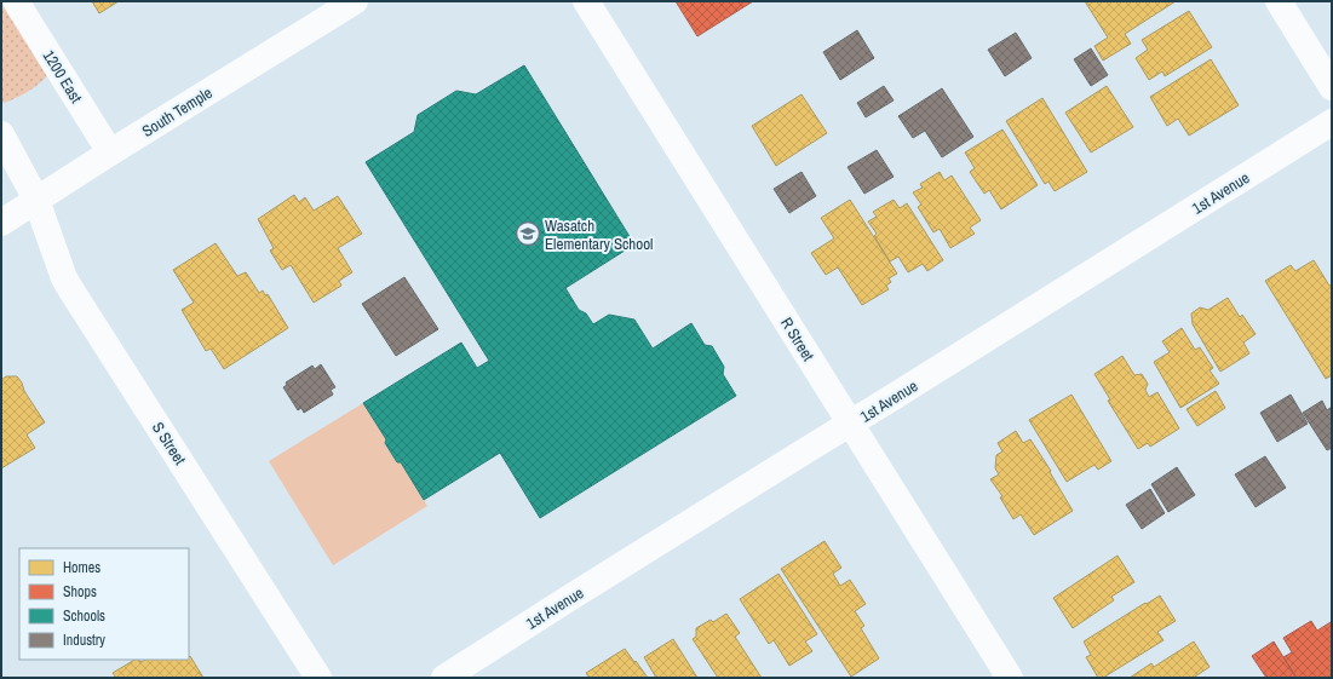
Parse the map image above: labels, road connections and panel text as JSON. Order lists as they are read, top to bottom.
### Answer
{
  "streets": {
    "street": [
      "1200 East",
      "South Temple",
      "1st Avenue",
      "R Street",
      "S Street"
    ]
  },
  "crossings": [
    ["1200 East", "South Temple"],
    ["South Temple", "S Street"],
    ["1st Avenue", "R Street"]
  ],
  "places": {
    "school or university": ["Wasatch Elementary School"]
  },
  "legend": [
    "Homes",
    "Shops",
    "Schools",
    "Industry"
  ]
}
